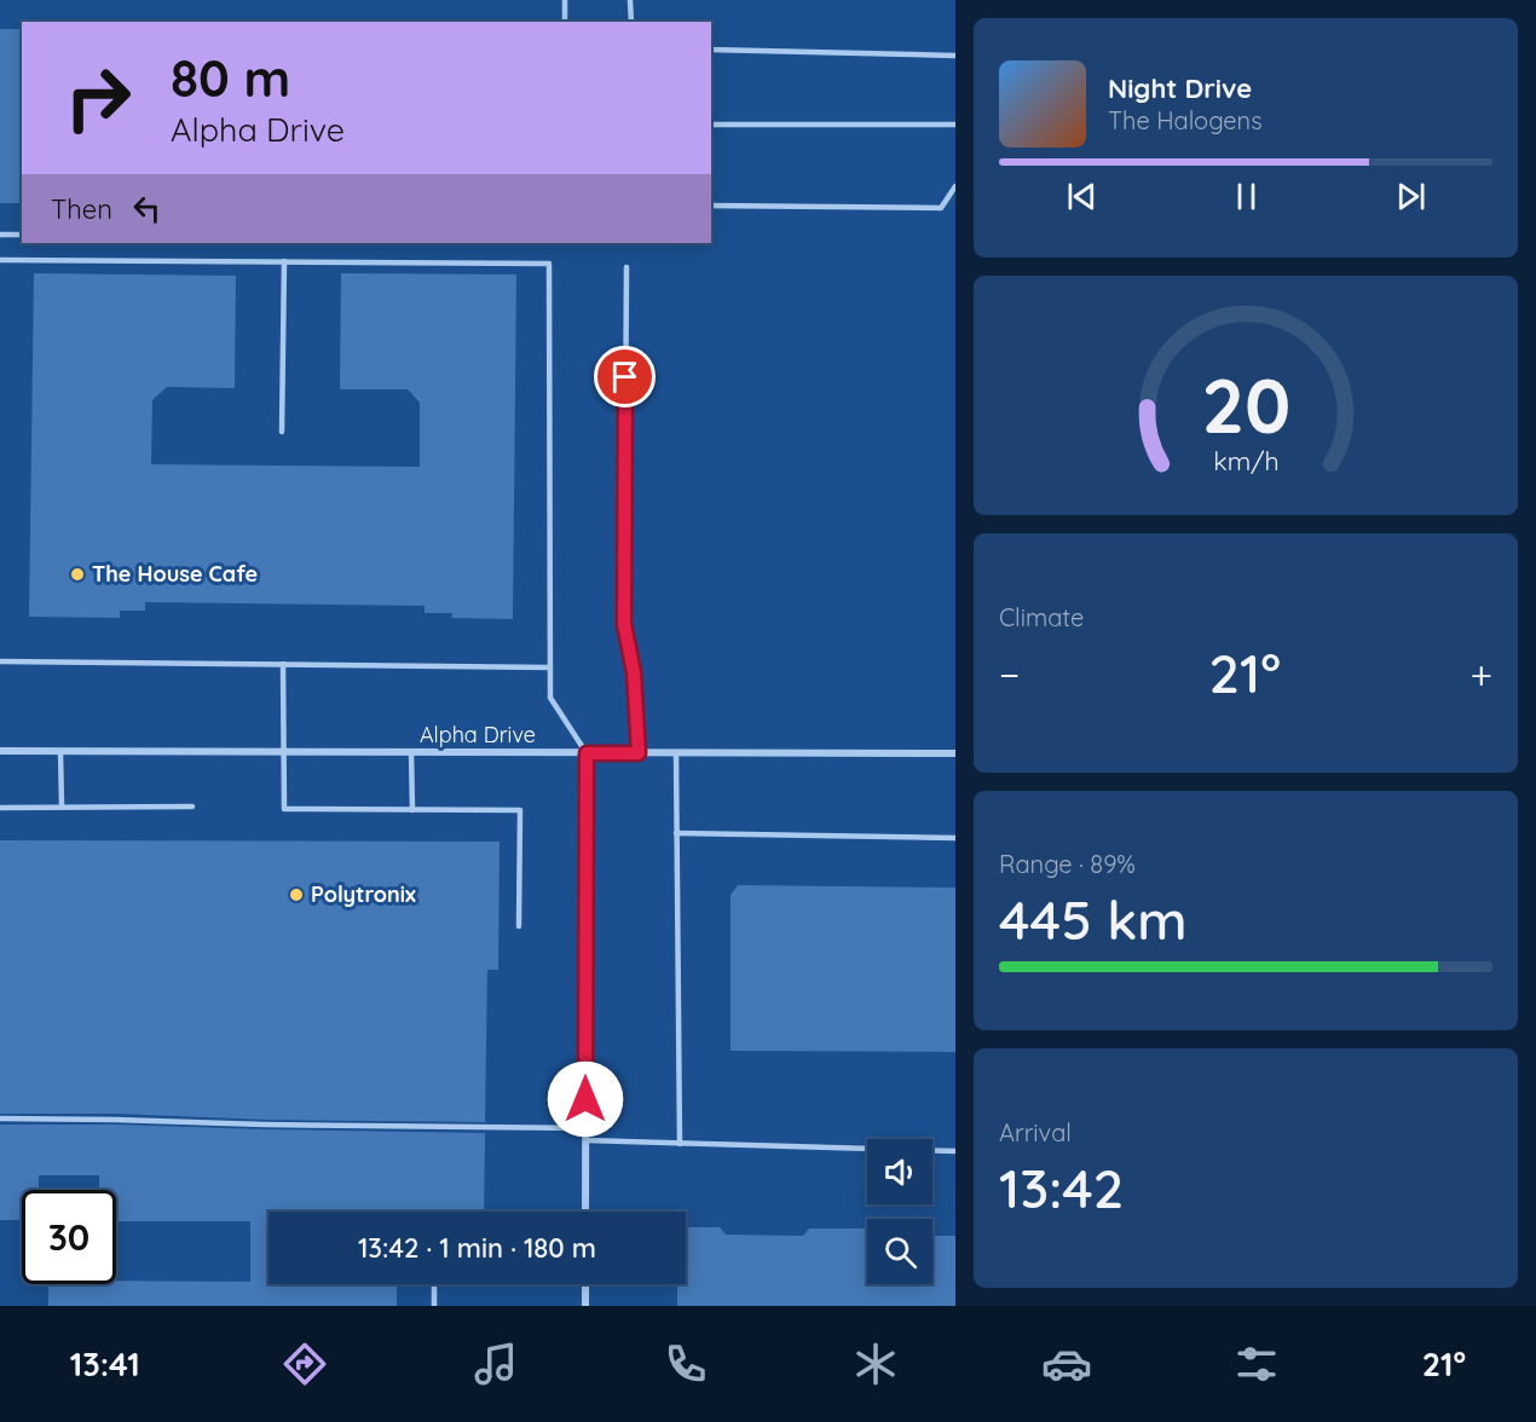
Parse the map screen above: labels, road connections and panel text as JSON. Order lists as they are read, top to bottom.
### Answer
{
  "streets": {
    "street": ["Alpha Drive"]
  },
  "places": ["The House Cafe", "Polytronix"],
  "page": {
    "turn": ["80 m", "Alpha Drive"],
    "song": ["Night Drive", "The Halogens"],
    "then": "Then",
    "tile": [
      "Climate",
      ["Range · 89%", "445 km"],
      ["Arrival", "13:42"]
    ],
    "heat": ["−", "21°", "+"],
    "limit": "30",
    "trip": "13:42 · 1 min · 180 m",
    "tabs": ["13:41", "21°"],
    "gauge": ["20", "km/h"]
  }
}
